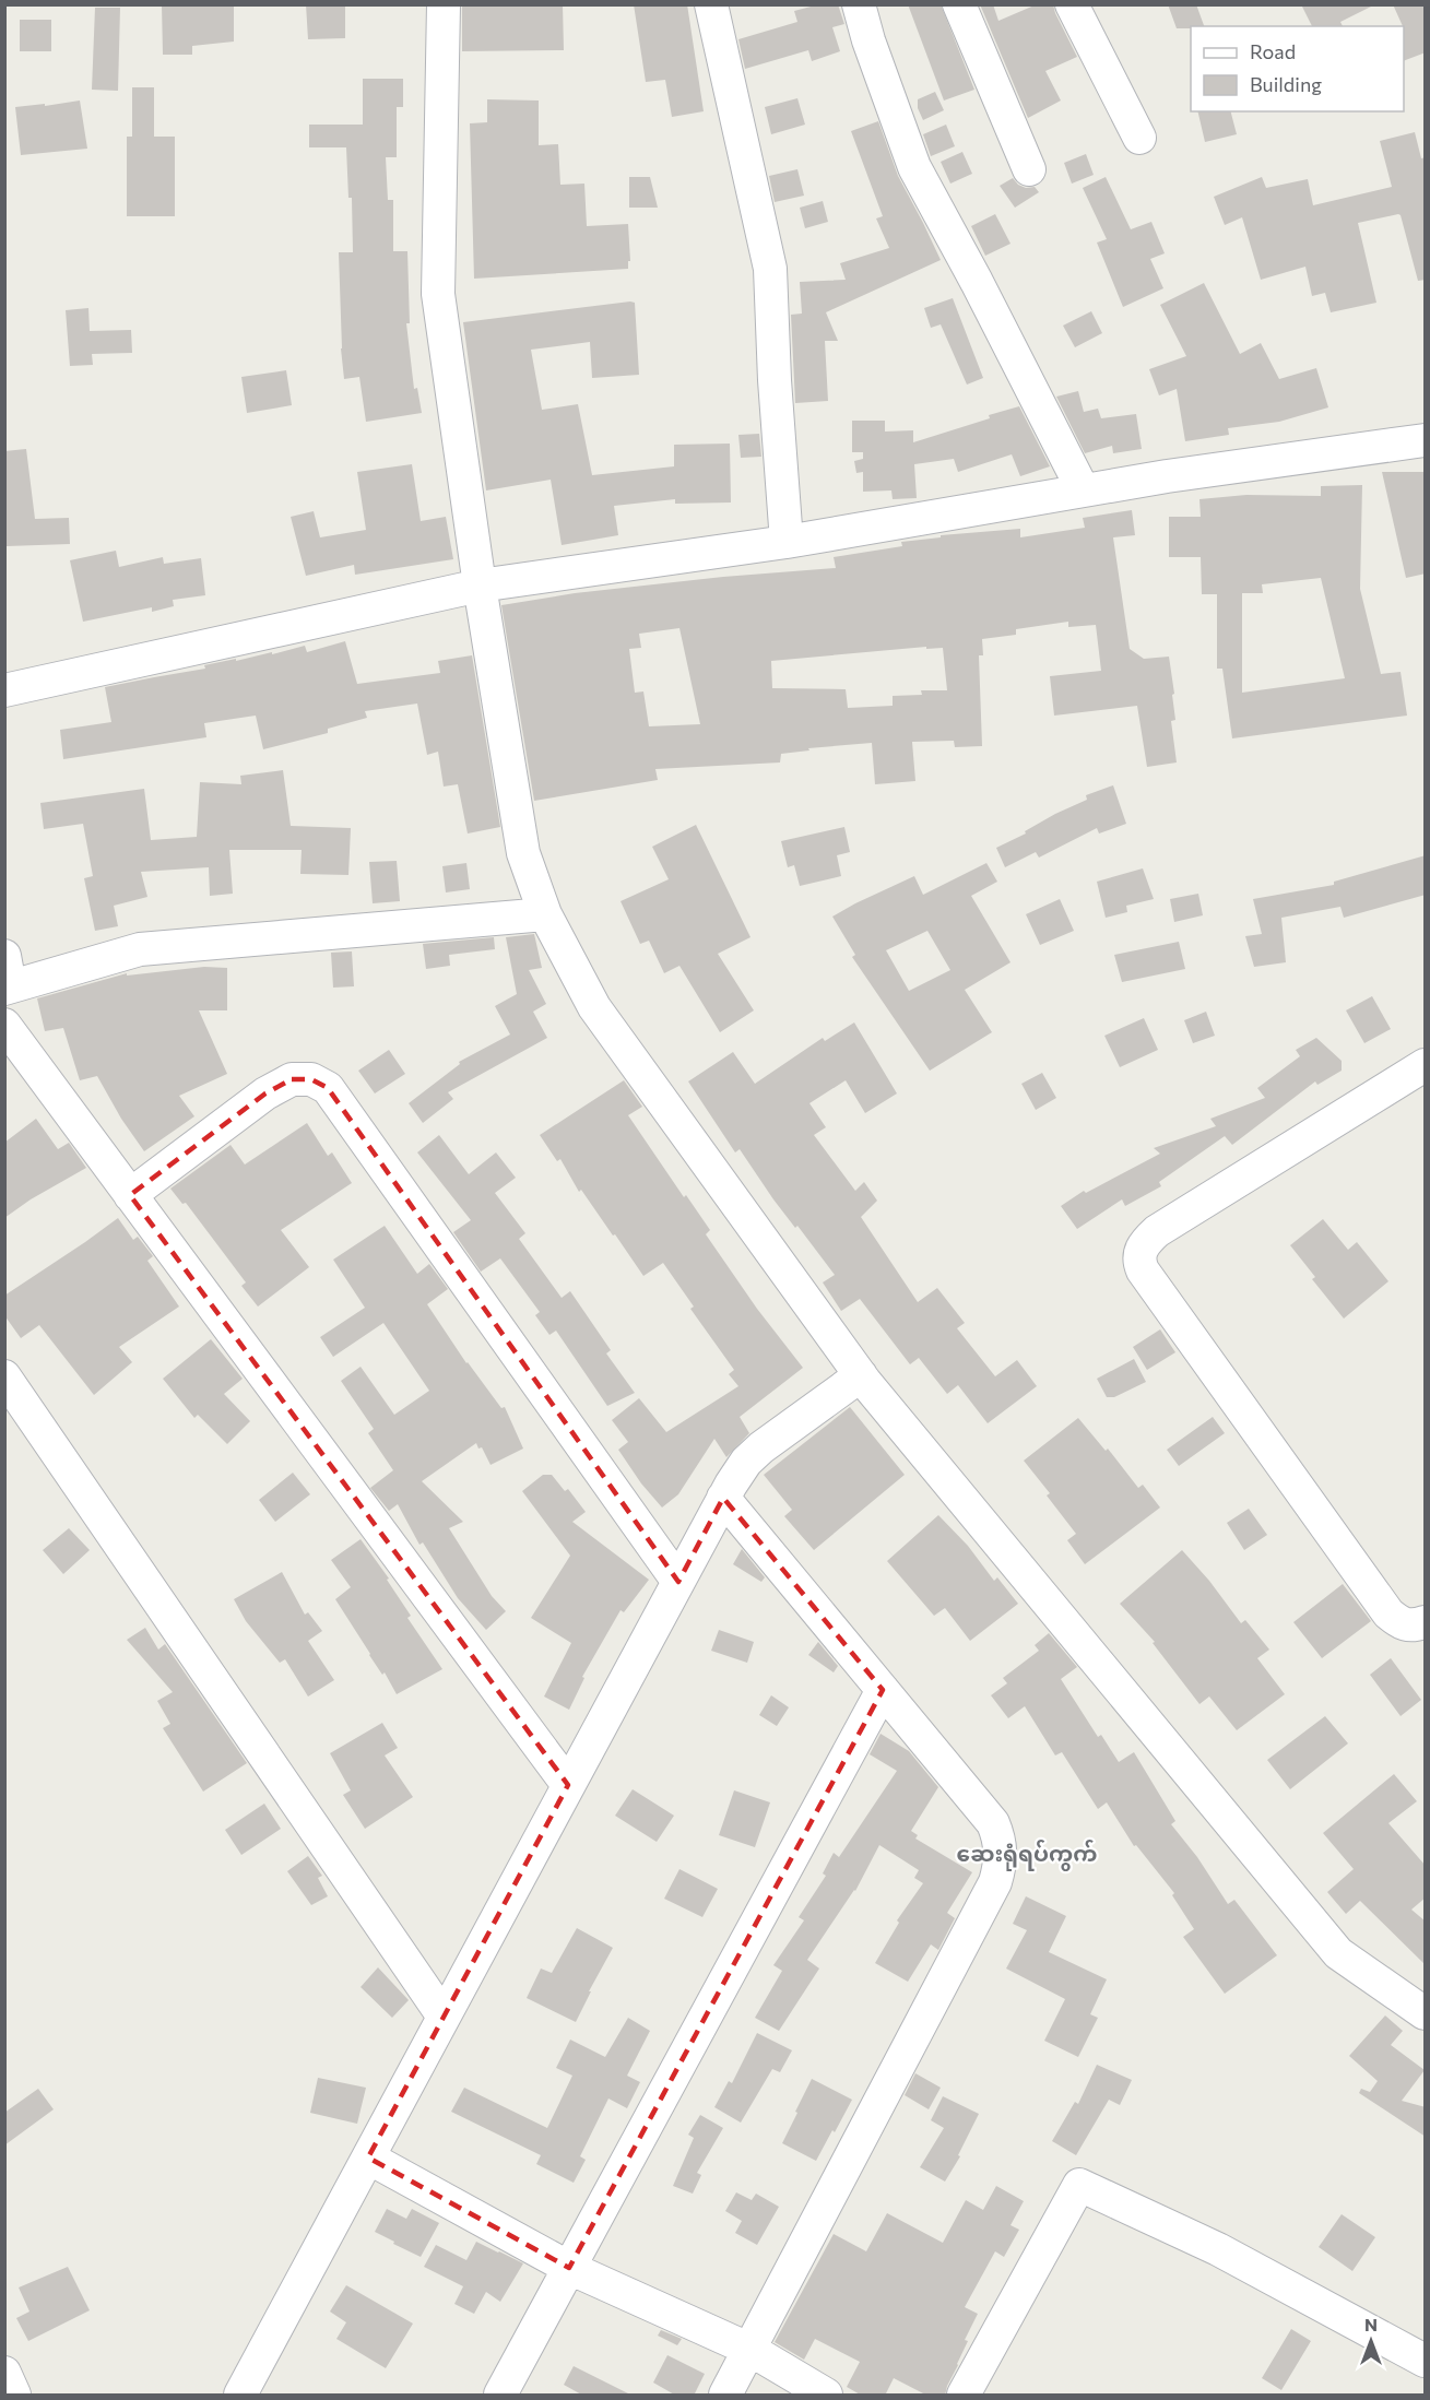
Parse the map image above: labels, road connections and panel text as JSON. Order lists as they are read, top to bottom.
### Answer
{
  "districts": ["ဆေးရုံရပ်ကွက်"],
  "legend": ["Road", "Building"],
  "north": "top"
}
